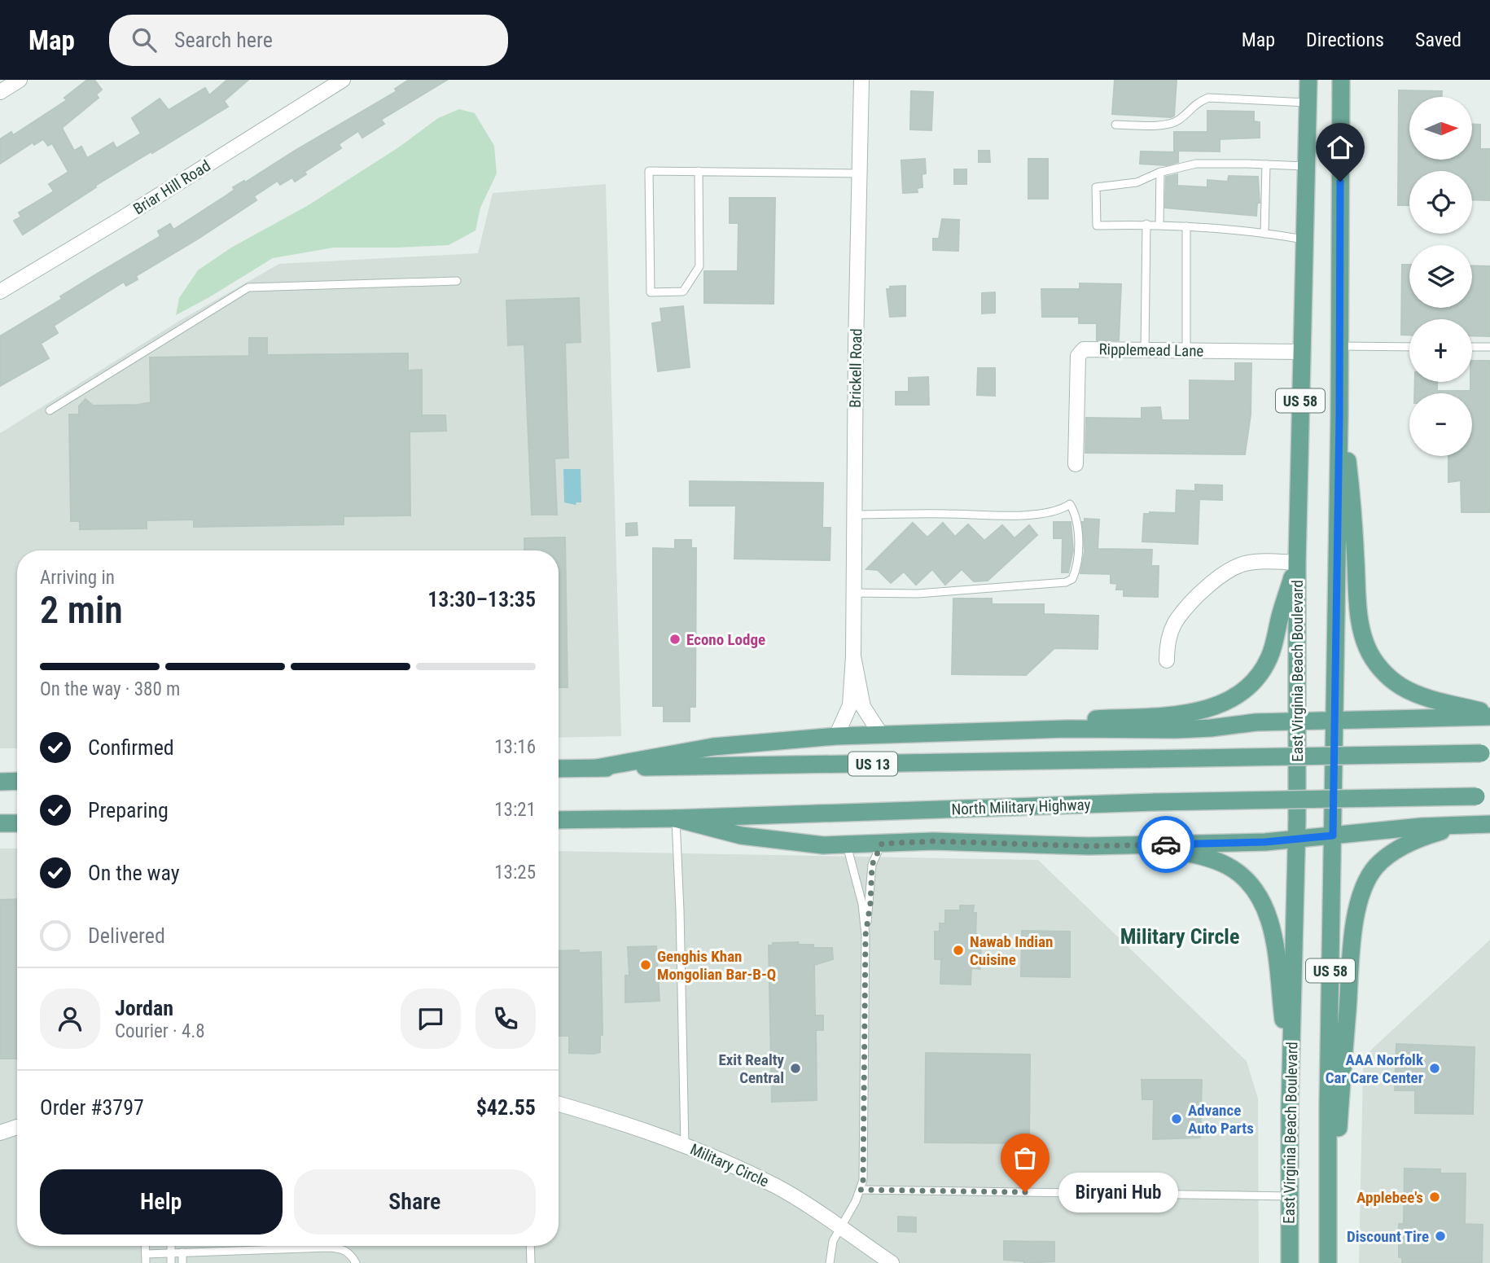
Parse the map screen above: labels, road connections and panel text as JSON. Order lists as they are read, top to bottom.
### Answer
{
  "streets": {
    "main road": [
      "US 58",
      "East Virginia Beach Boulevard",
      "US 13",
      "North Military Highway"
    ],
    "street": [
      "Briar Hill Road",
      "Ripplemead Lane",
      "Brickell Road",
      "Military Circle"
    ]
  },
  "crossings": [
    ["Ripplemead Lane", "East Virginia Beach Boulevard"]
  ],
  "districts": ["Military Circle"],
  "places": [
    "Econo Lodge",
    "Nawab Indian Cuisine",
    "Genghis Khan Mongolian Bar-B-Q",
    "Exit Realty Central",
    "AAA Norfolk Car Care Center",
    "Advance Auto Parts",
    "Biryani Hub",
    "Applebee's",
    "Discount Tire"
  ],
  "north": "right",
  "page": {
    "header": "Map",
    "search": "Search here",
    "nav": ["Map", "Directions", "Saved"],
    "map_buttons": ["+", "−"],
    "heading": ["2 min", "Arriving in", "13:30–13:35"],
    "panel": [
      "Jordan",
      "Courier · 4.8",
      "Order #3797",
      "$42.55"
    ],
    "bar": "On the way · 380 m",
    "list": [
      ["Confirmed", "13:16"],
      ["Preparing", "13:21"],
      ["On the way", "13:25"],
      "Delivered"
    ],
    "buttons": ["Help", "Share"],
    "bubble": "Biryani Hub"
  }
}
